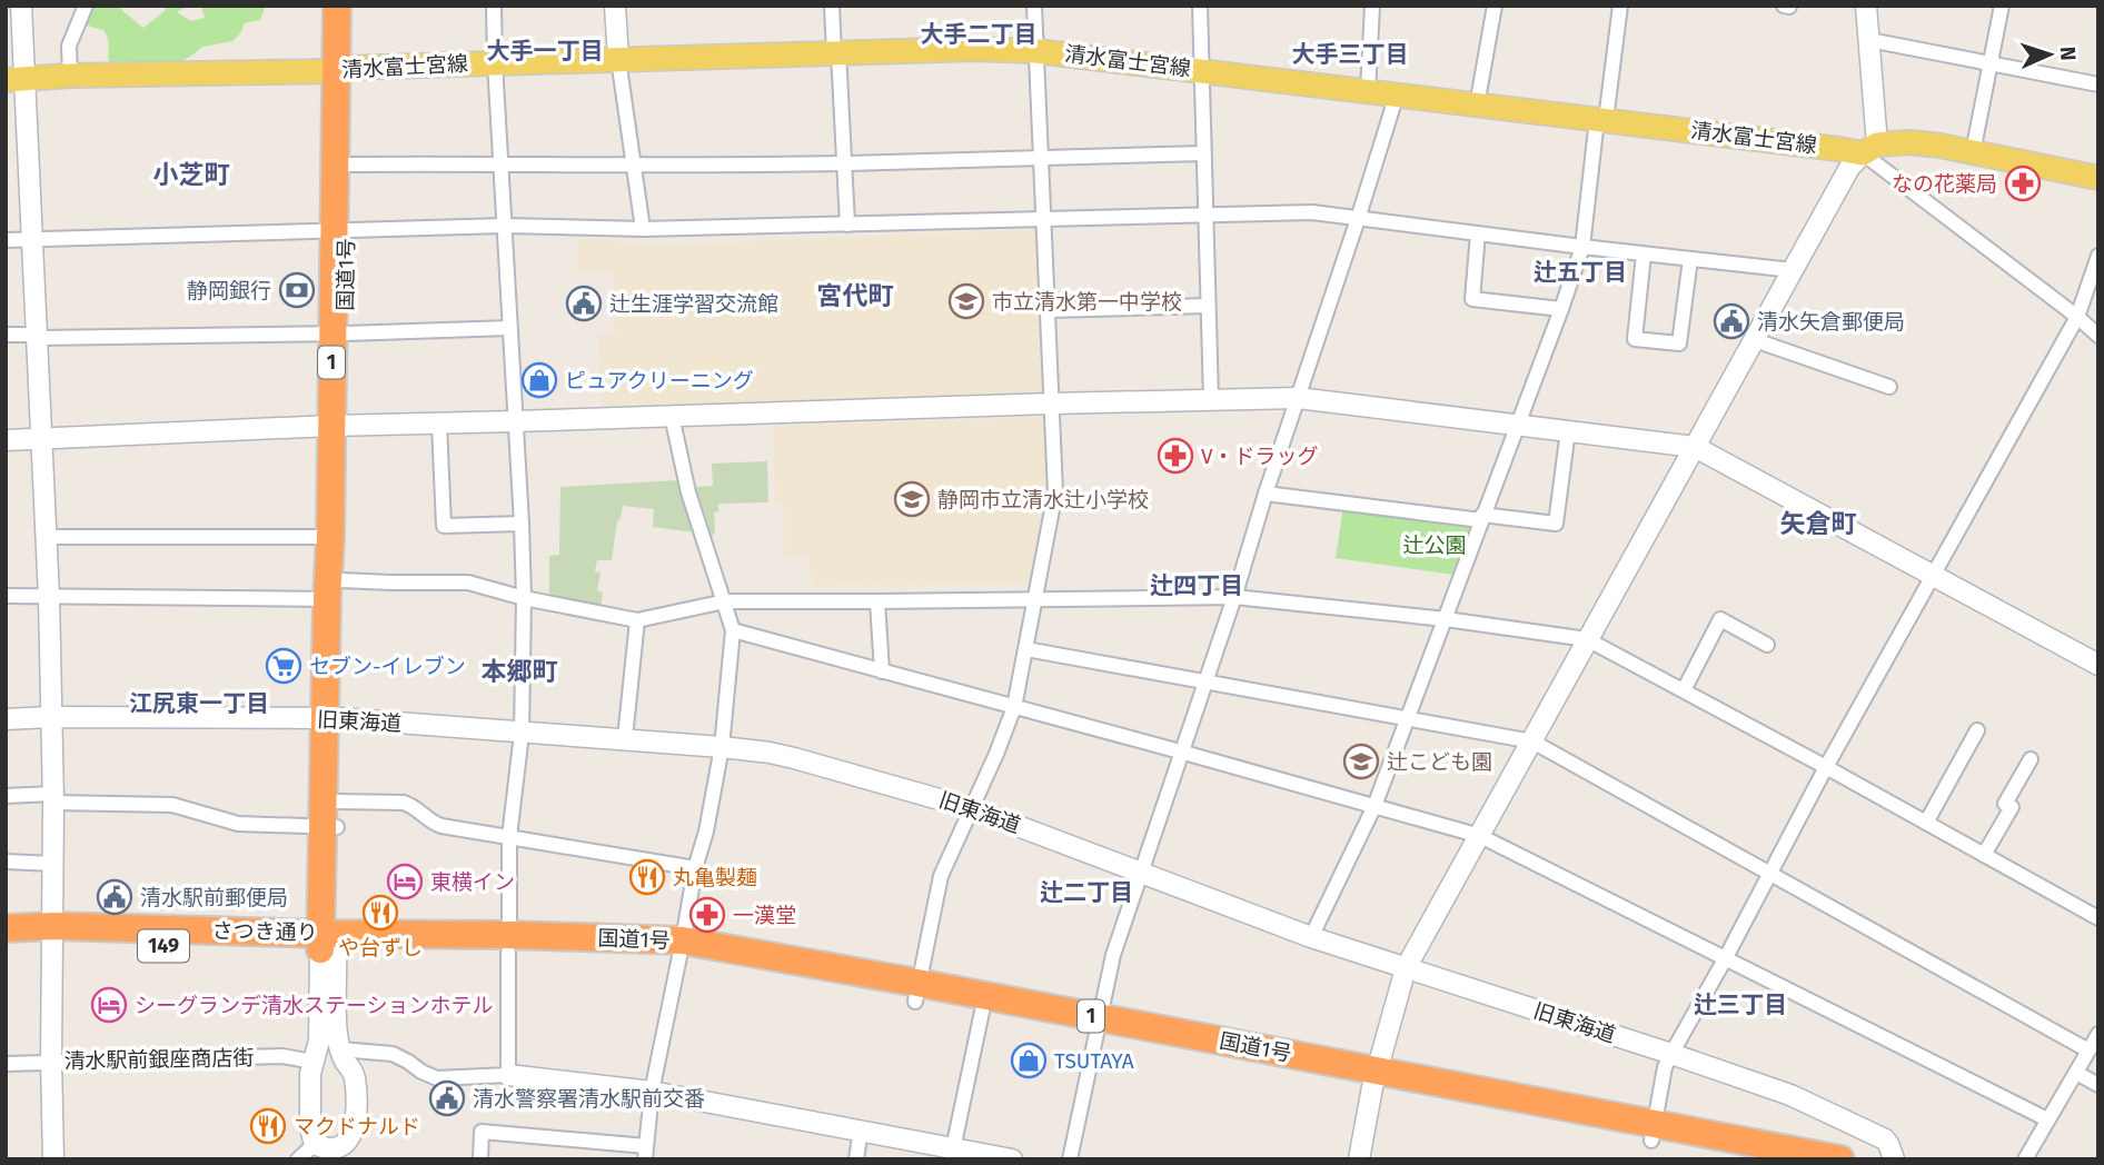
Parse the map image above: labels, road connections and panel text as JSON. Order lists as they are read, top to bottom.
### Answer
{
  "streets": {
    "highway": [
      "国道1号",
      "1",
      "さつき通り",
      "149"
    ],
    "main road": ["清水富士宮線"],
    "street": ["旧東海道", "清水駅前銀座商店街"]
  },
  "crossings": [
    ["清水富士宮線", "国道1号"],
    ["国道1号", "旧東海道"],
    ["国道1号", "さつき通り"]
  ],
  "districts": [
    "大手二丁目",
    "大手一丁目",
    "大手三丁目",
    "小芝町",
    "辻五丁目",
    "宮代町",
    "矢倉町",
    "辻四丁目",
    "本郷町",
    "江尻東一丁目",
    "辻二丁目",
    "辻三丁目"
  ],
  "parks": ["辻公園"],
  "places": {
    "pharmacy": ["なの花薬局", "V・ドラッグ", "一漢堂"],
    "bank": ["静岡銀行"],
    "school or university": ["市立清水第一中学校", "静岡市立清水辻小学校", "辻こども園"],
    "public building": [
      "辻生涯学習交流館",
      "清水矢倉郵便局",
      "清水駅前郵便局",
      "清水警察署清水駅前交番"
    ],
    "shop": ["ピュアクリーニング", "TSUTAYA"],
    "supermarket": ["セブン-イレブン"],
    "restaurant": ["丸亀製麺", "や台ずし", "マクドナルド"],
    "hotel": ["東横イン", "シーグランデ清水ステーションホテル"]
  },
  "north": "right"
}
